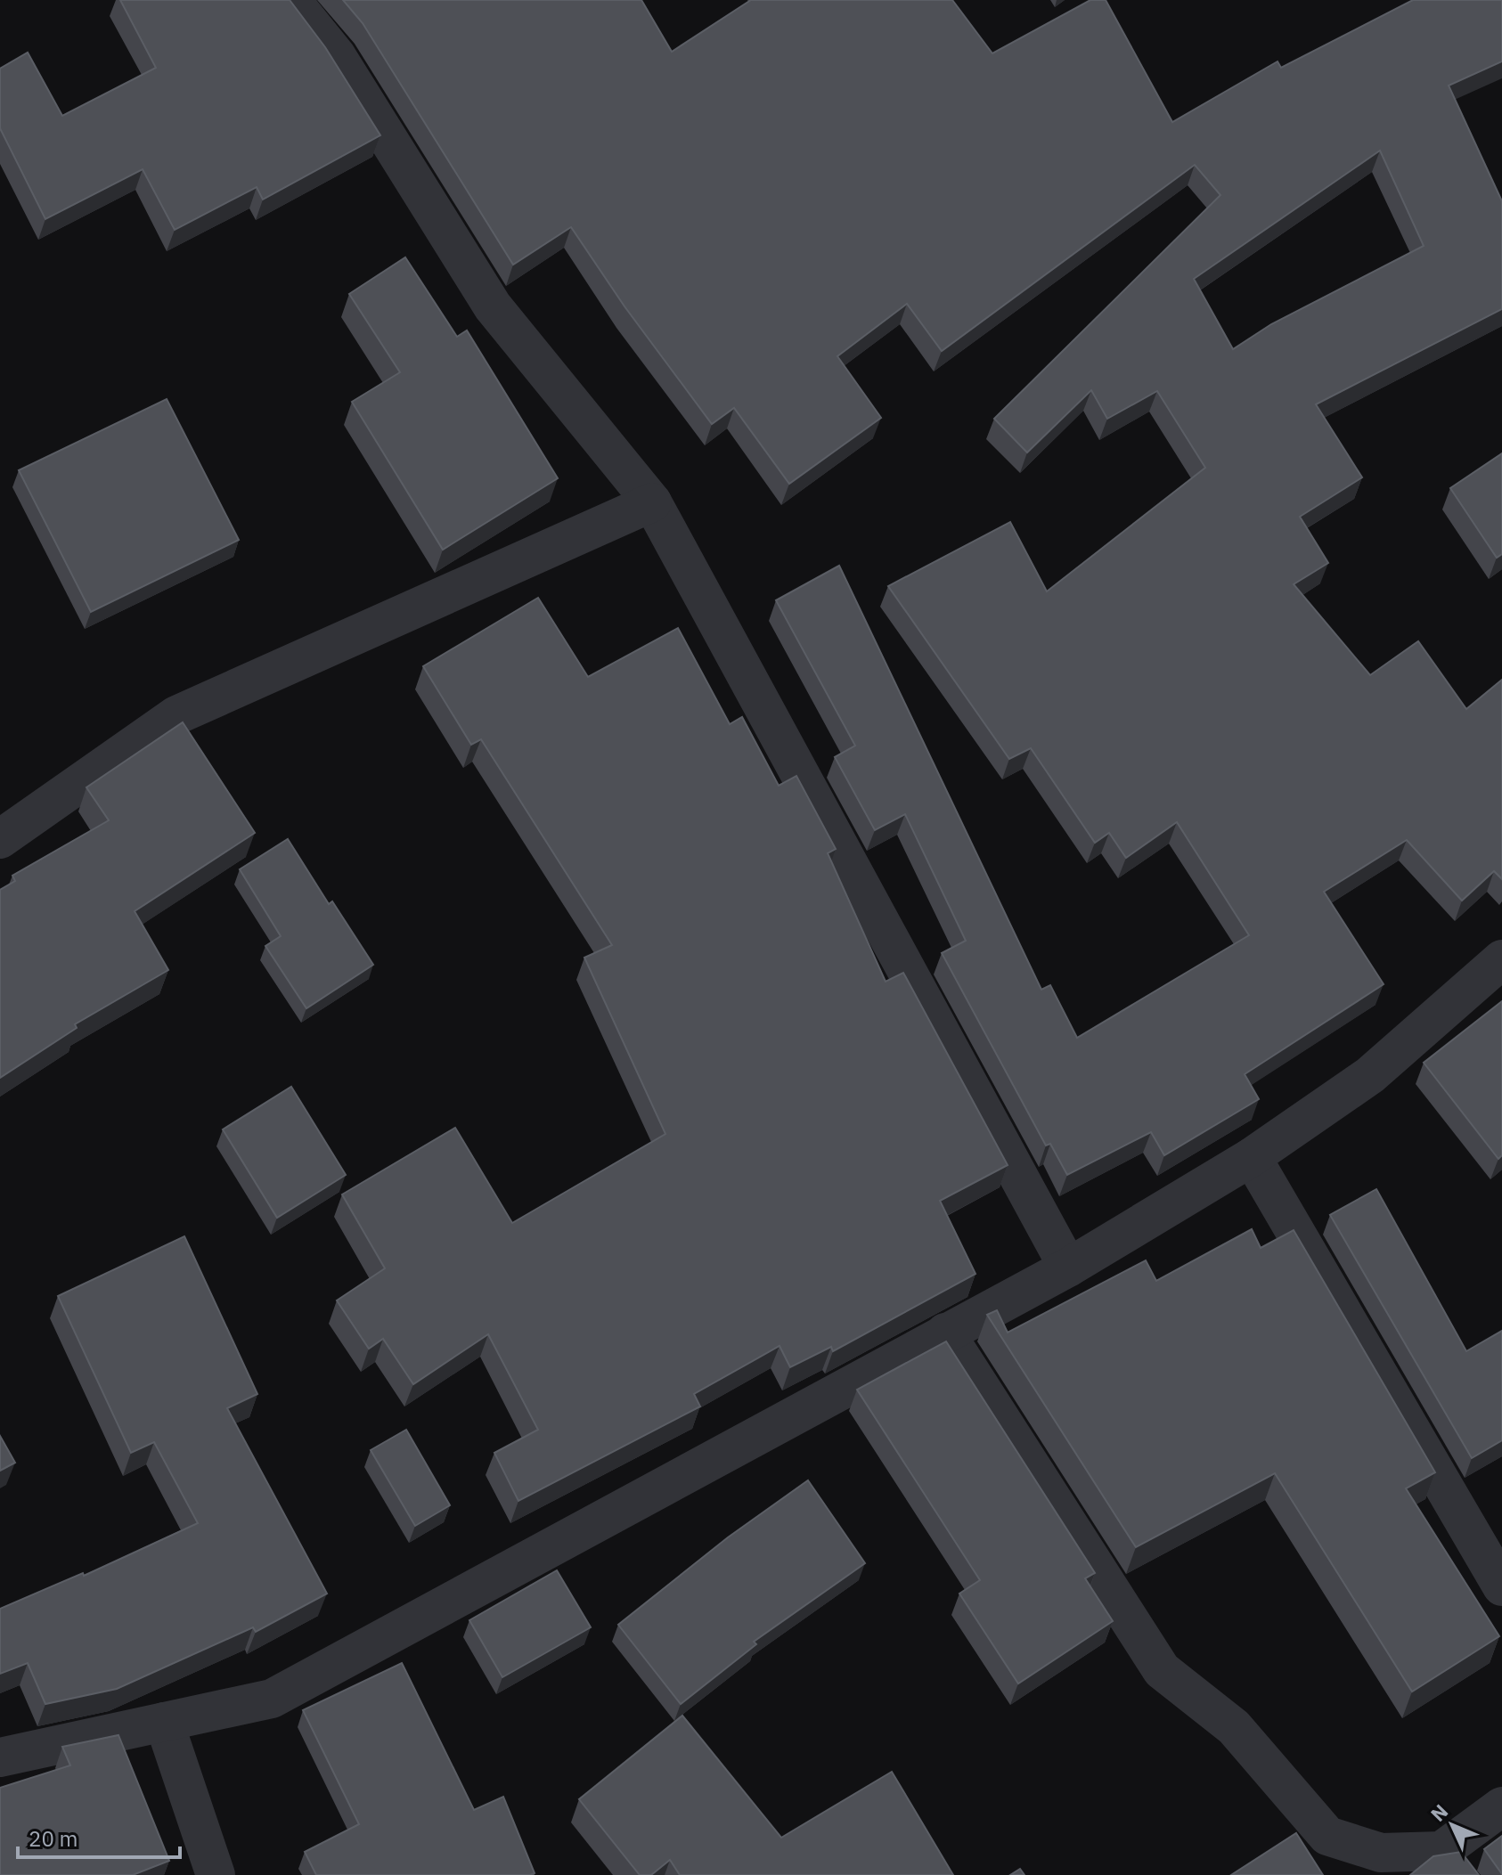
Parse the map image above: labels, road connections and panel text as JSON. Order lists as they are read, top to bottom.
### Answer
{
  "scale_bar": "20 m",
  "north": "top left"
}
